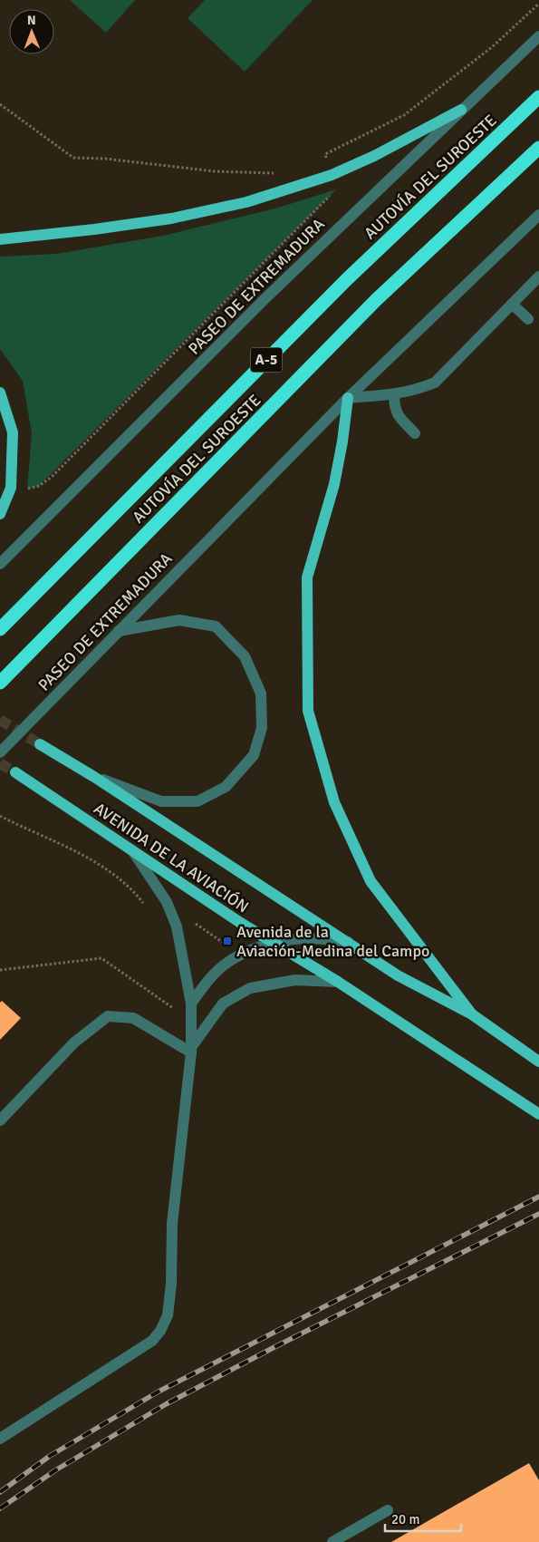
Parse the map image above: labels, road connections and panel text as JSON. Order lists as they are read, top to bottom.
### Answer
{
  "streets": {
    "highway": ["AUTOVÍA DEL SUROESTE", "A-5"],
    "main road": ["AVENIDA DE LA AVIACIÓN"],
    "street": ["PASEO DE EXTREMADURA"]
  },
  "crossings": [
    ["PASEO DE EXTREMADURA", "AVENIDA DE LA AVIACIÓN"]
  ],
  "places": {
    "transit": ["Avenida de la Aviación-Medina del Campo"]
  },
  "scale_bar": "20 m",
  "north": "top"
}
